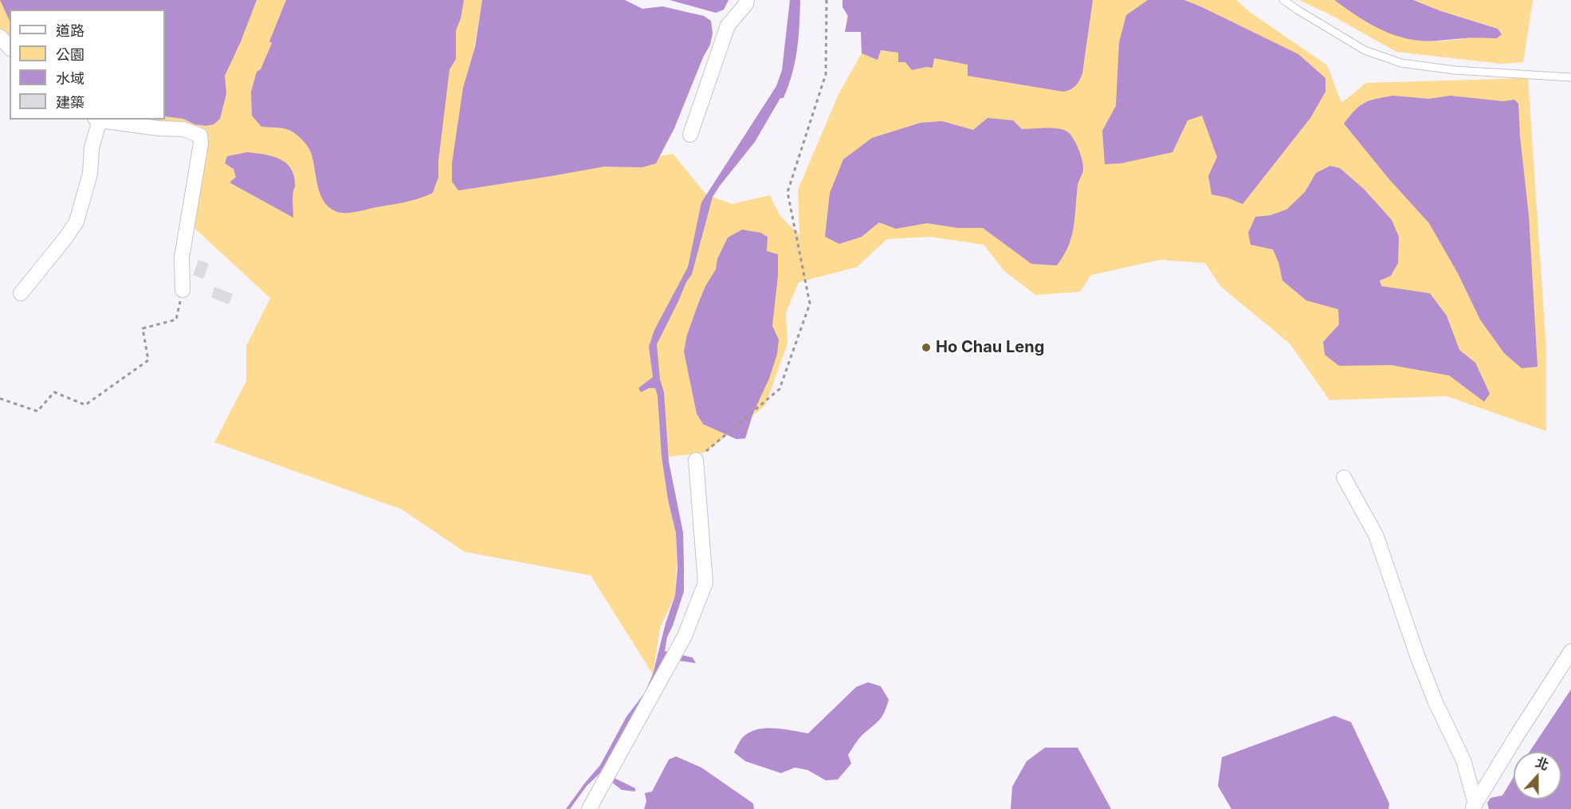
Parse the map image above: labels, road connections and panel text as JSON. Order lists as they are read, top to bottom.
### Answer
{
  "places": ["Ho Chau Leng"],
  "legend": [
    "道路",
    "公園",
    "水域",
    "建築"
  ],
  "north": "top"
}
